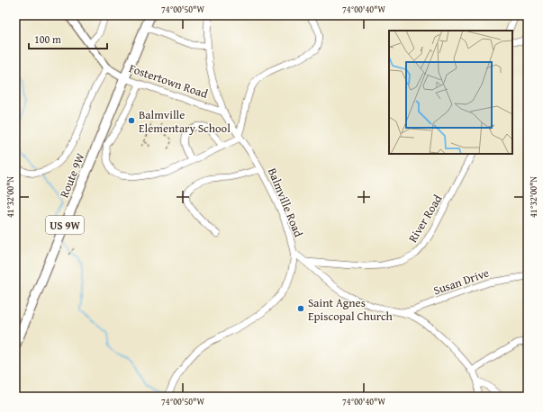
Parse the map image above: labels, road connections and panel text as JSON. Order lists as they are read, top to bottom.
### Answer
{
  "streets": {
    "highway": ["Route 9W", "US 9W"],
    "main road": ["Fostertown Road"],
    "street": ["Balmville Road", "River Road", "Susan Drive"]
  },
  "crossings": [
    ["Fostertown Road", "Route 9W"],
    ["Fostertown Road", "Balmville Road"]
  ],
  "places": ["Balmville Elementary School", "Saint Agnes Episcopal Church"],
  "scale_bar": "100 m",
  "coordinates": ["74°00'50\"W", "74°00'40\"W", "41°32'00\"N"]
}
